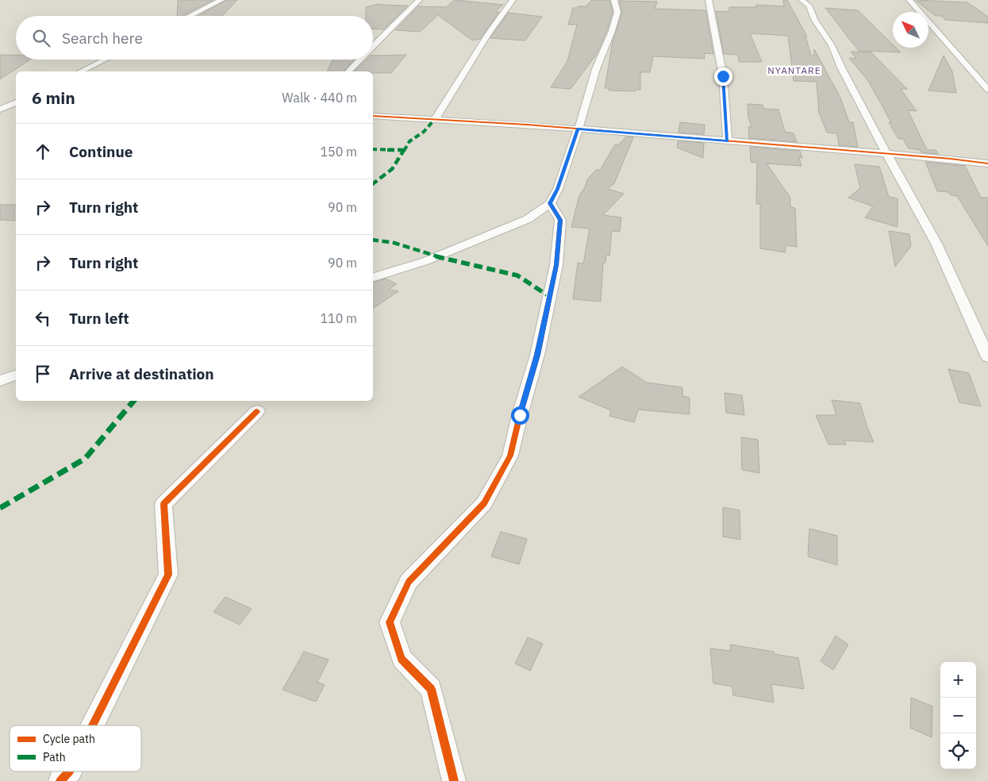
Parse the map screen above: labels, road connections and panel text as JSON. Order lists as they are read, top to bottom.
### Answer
{
  "districts": ["NYANTARE"],
  "legend": ["Cycle path", "Path"],
  "north": "top left",
  "page": {
    "search": "Search here",
    "heading": ["6 min", "Walk · 440 m"],
    "list": [
      ["Continue", "150 m"],
      ["Turn right", "90 m"],
      ["Turn right", "90 m"],
      ["Turn left", "110 m"],
      "Arrive at destination"
    ],
    "map_buttons": ["+", "−"]
  }
}
